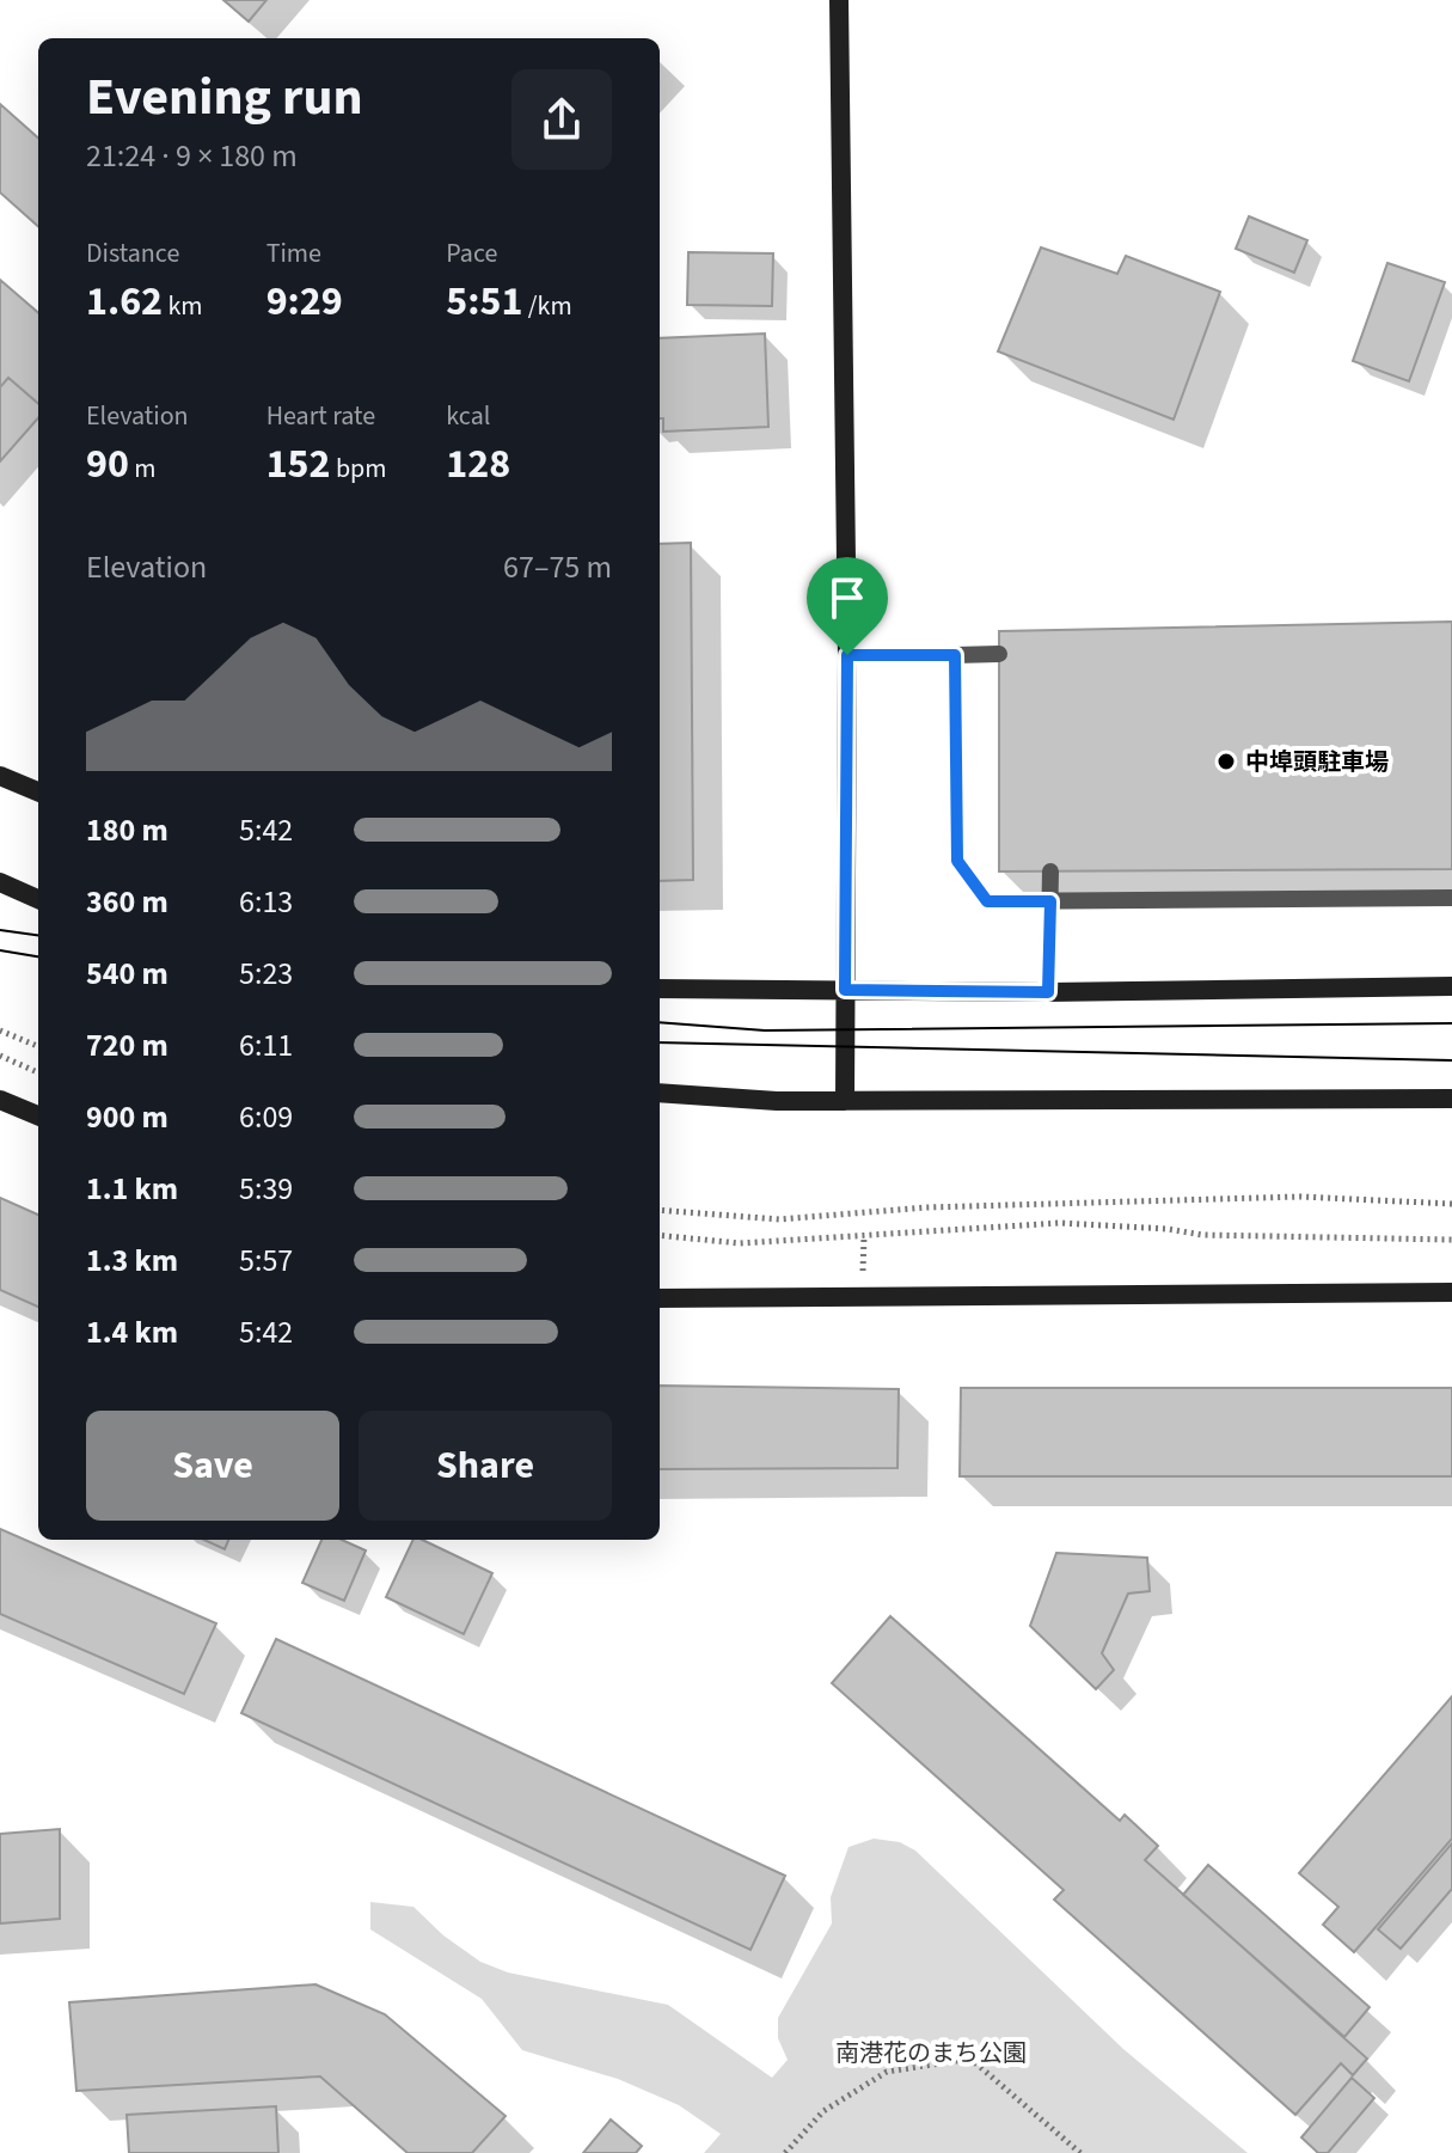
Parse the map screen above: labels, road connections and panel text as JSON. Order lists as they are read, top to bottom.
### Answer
{
  "parks": ["南港花のまち公園"],
  "places": ["中埠頭駐車場"],
  "page": {
    "heading": ["Evening run", "21:24 · 9 × 180 m"],
    "stats": [
      ["Distance", "1.62 km"],
      ["Time", "9:29"],
      ["Pace", "5:51 /km"],
      ["Elevation", "90 m"],
      ["Heart rate", "152 bpm"],
      ["kcal", "128"]
    ],
    "chart": ["Elevation", "67–75 m"],
    "list": [
      {
        "name": "180 m",
        "note": "5:42"
      },
      {
        "name": "360 m",
        "note": "6:13"
      },
      {
        "name": "540 m",
        "note": "5:23"
      },
      {
        "name": "720 m",
        "note": "6:11"
      },
      {
        "name": "900 m",
        "note": "6:09"
      },
      {
        "name": "1.1 km",
        "note": "5:39"
      },
      {
        "name": "1.3 km",
        "note": "5:57"
      },
      {
        "name": "1.4 km",
        "note": "5:42"
      }
    ],
    "buttons": ["Save", "Share"]
  }
}
